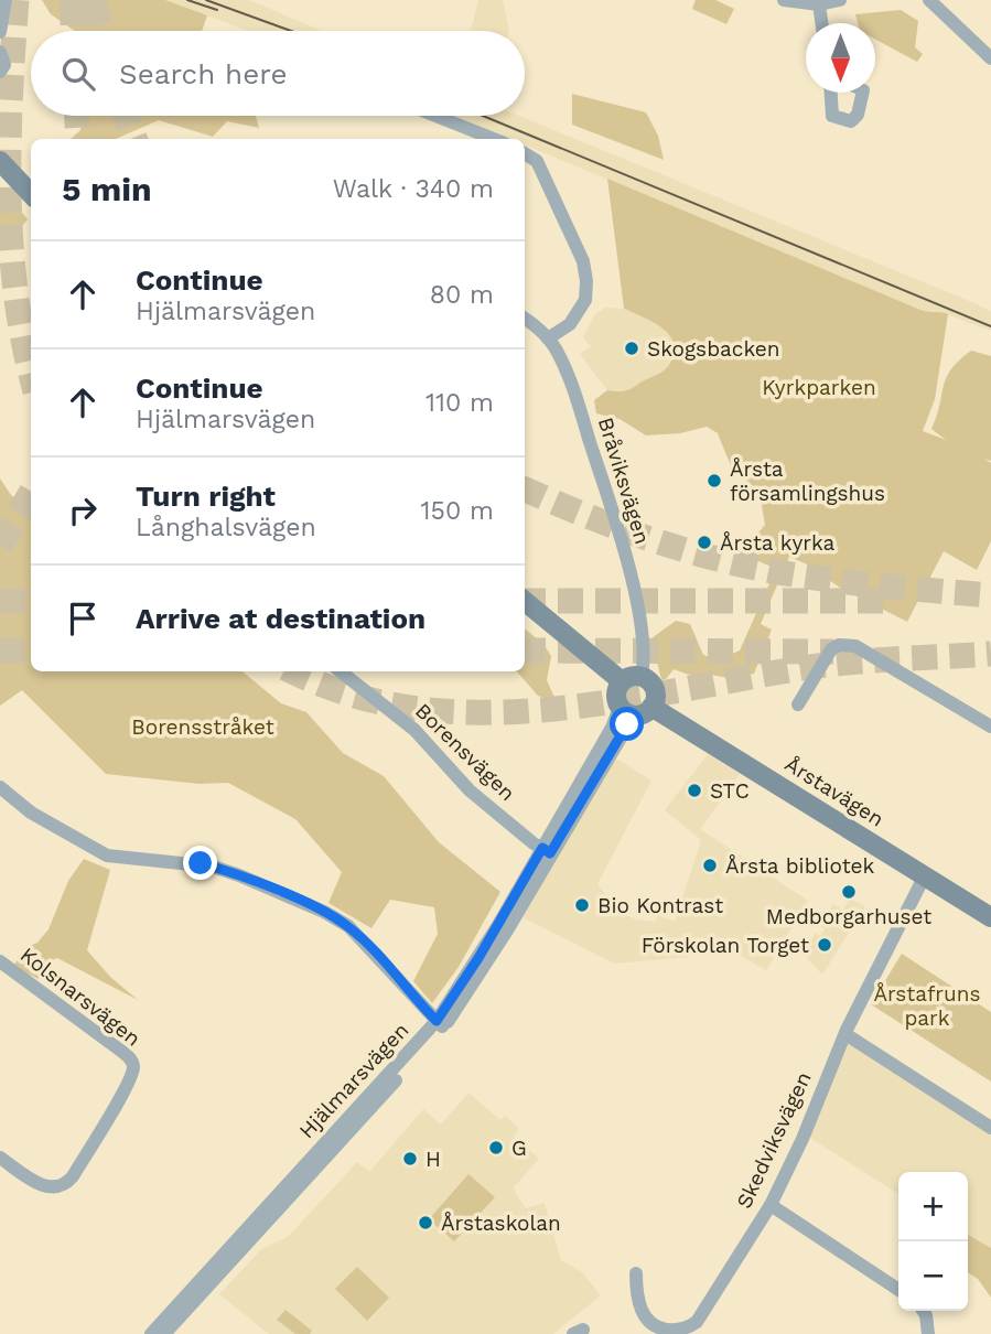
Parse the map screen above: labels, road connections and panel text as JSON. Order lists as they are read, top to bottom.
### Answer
{
  "streets": {
    "street": [
      "Bråviksvägen",
      "Borensvägen",
      "Årstavägen",
      "Kolsnarsvägen",
      "Hjälmarsvägen",
      "Skedviksvägen"
    ]
  },
  "crossings": [
    ["Borensvägen", "Hjälmarsvägen"],
    ["Årstavägen", "Hjälmarsvägen"],
    ["Årstavägen", "Skedviksvägen"]
  ],
  "parks": ["Kyrkparken", "Borensstråket", "Årstafruns park"],
  "places": [
    "Skogsbacken",
    "Årsta församlingshus",
    "Årsta kyrka",
    "STC",
    "Årsta bibliotek",
    "Medborgarhuset",
    "Bio Kontrast",
    "Förskolan Torget",
    "G",
    "H",
    "Årstaskolan"
  ],
  "north": "bottom",
  "page": {
    "search": "Search here",
    "heading": ["5 min", "Walk · 340 m"],
    "list": [
      ["Continue", "Hjälmarsvägen", "80 m"],
      ["Continue", "Hjälmarsvägen", "110 m"],
      ["Turn right", "Långhalsvägen", "150 m"],
      "Arrive at destination"
    ],
    "map_buttons": ["+", "−"]
  }
}
